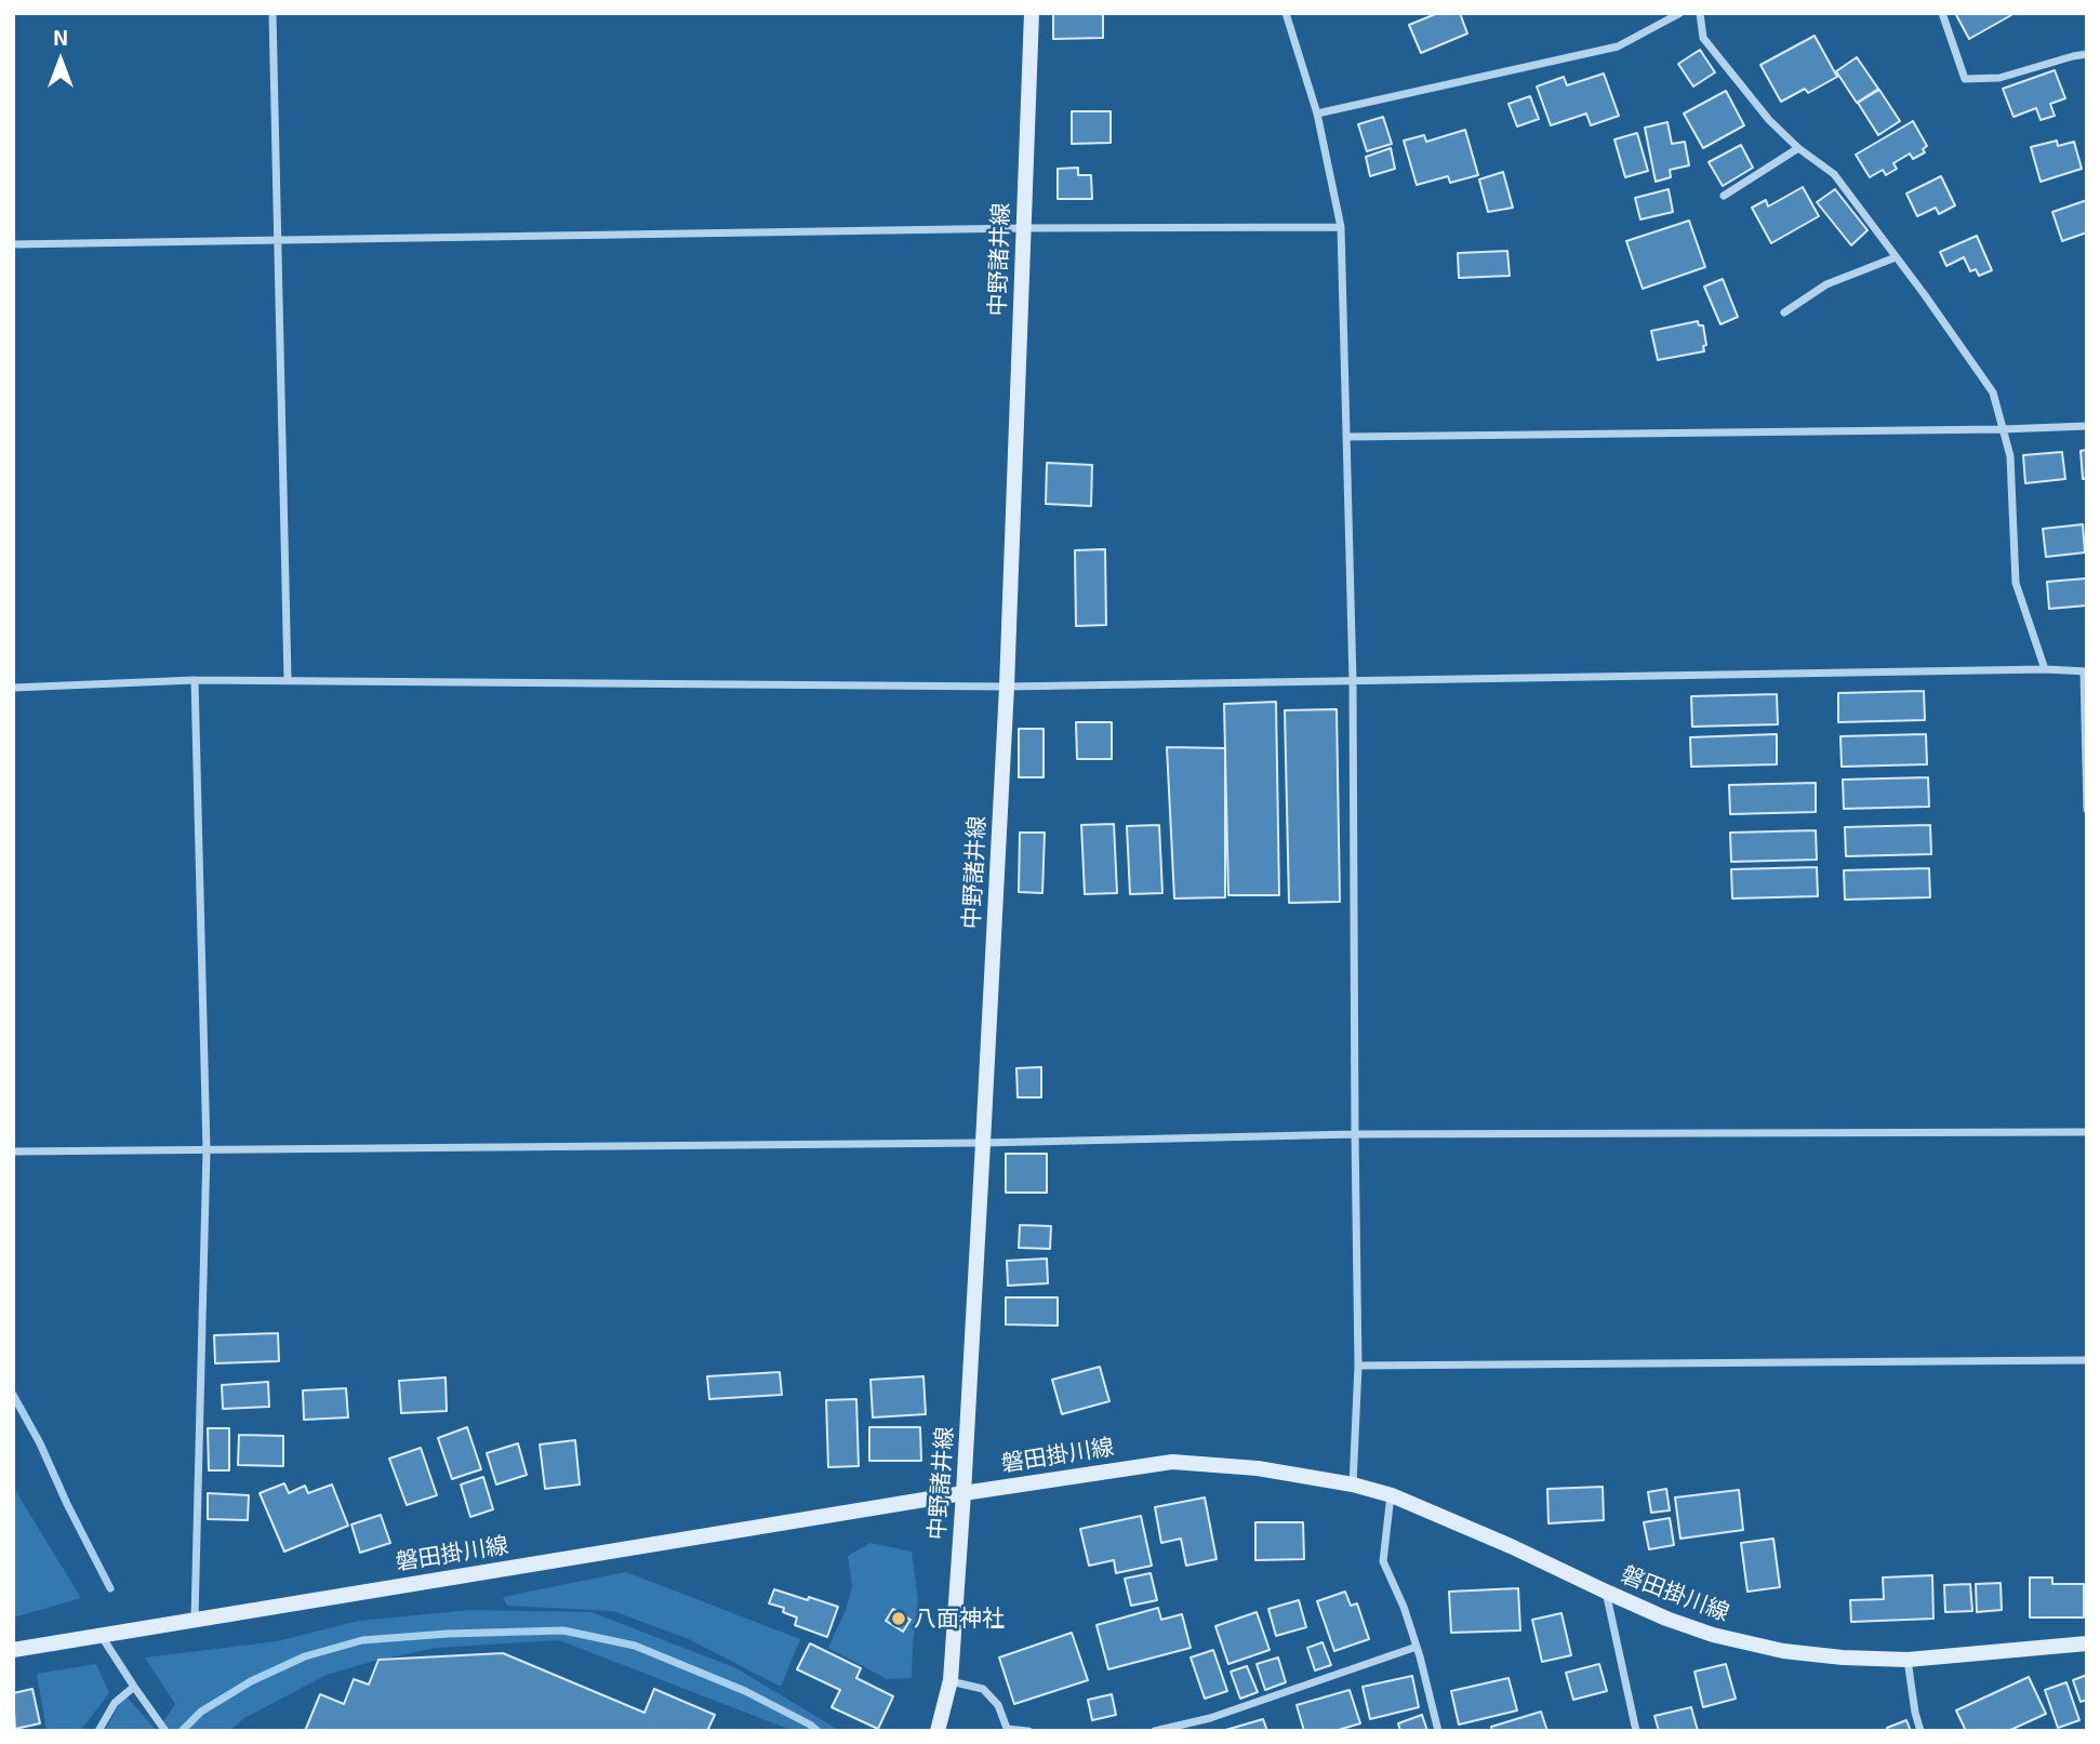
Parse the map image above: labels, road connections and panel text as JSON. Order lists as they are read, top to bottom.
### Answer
{
  "streets": {
    "main road": ["中野諸井線", "磐田掛川線"]
  },
  "crossings": [
    ["中野諸井線", "磐田掛川線"]
  ],
  "places": ["八面神社"],
  "north": "top"
}
